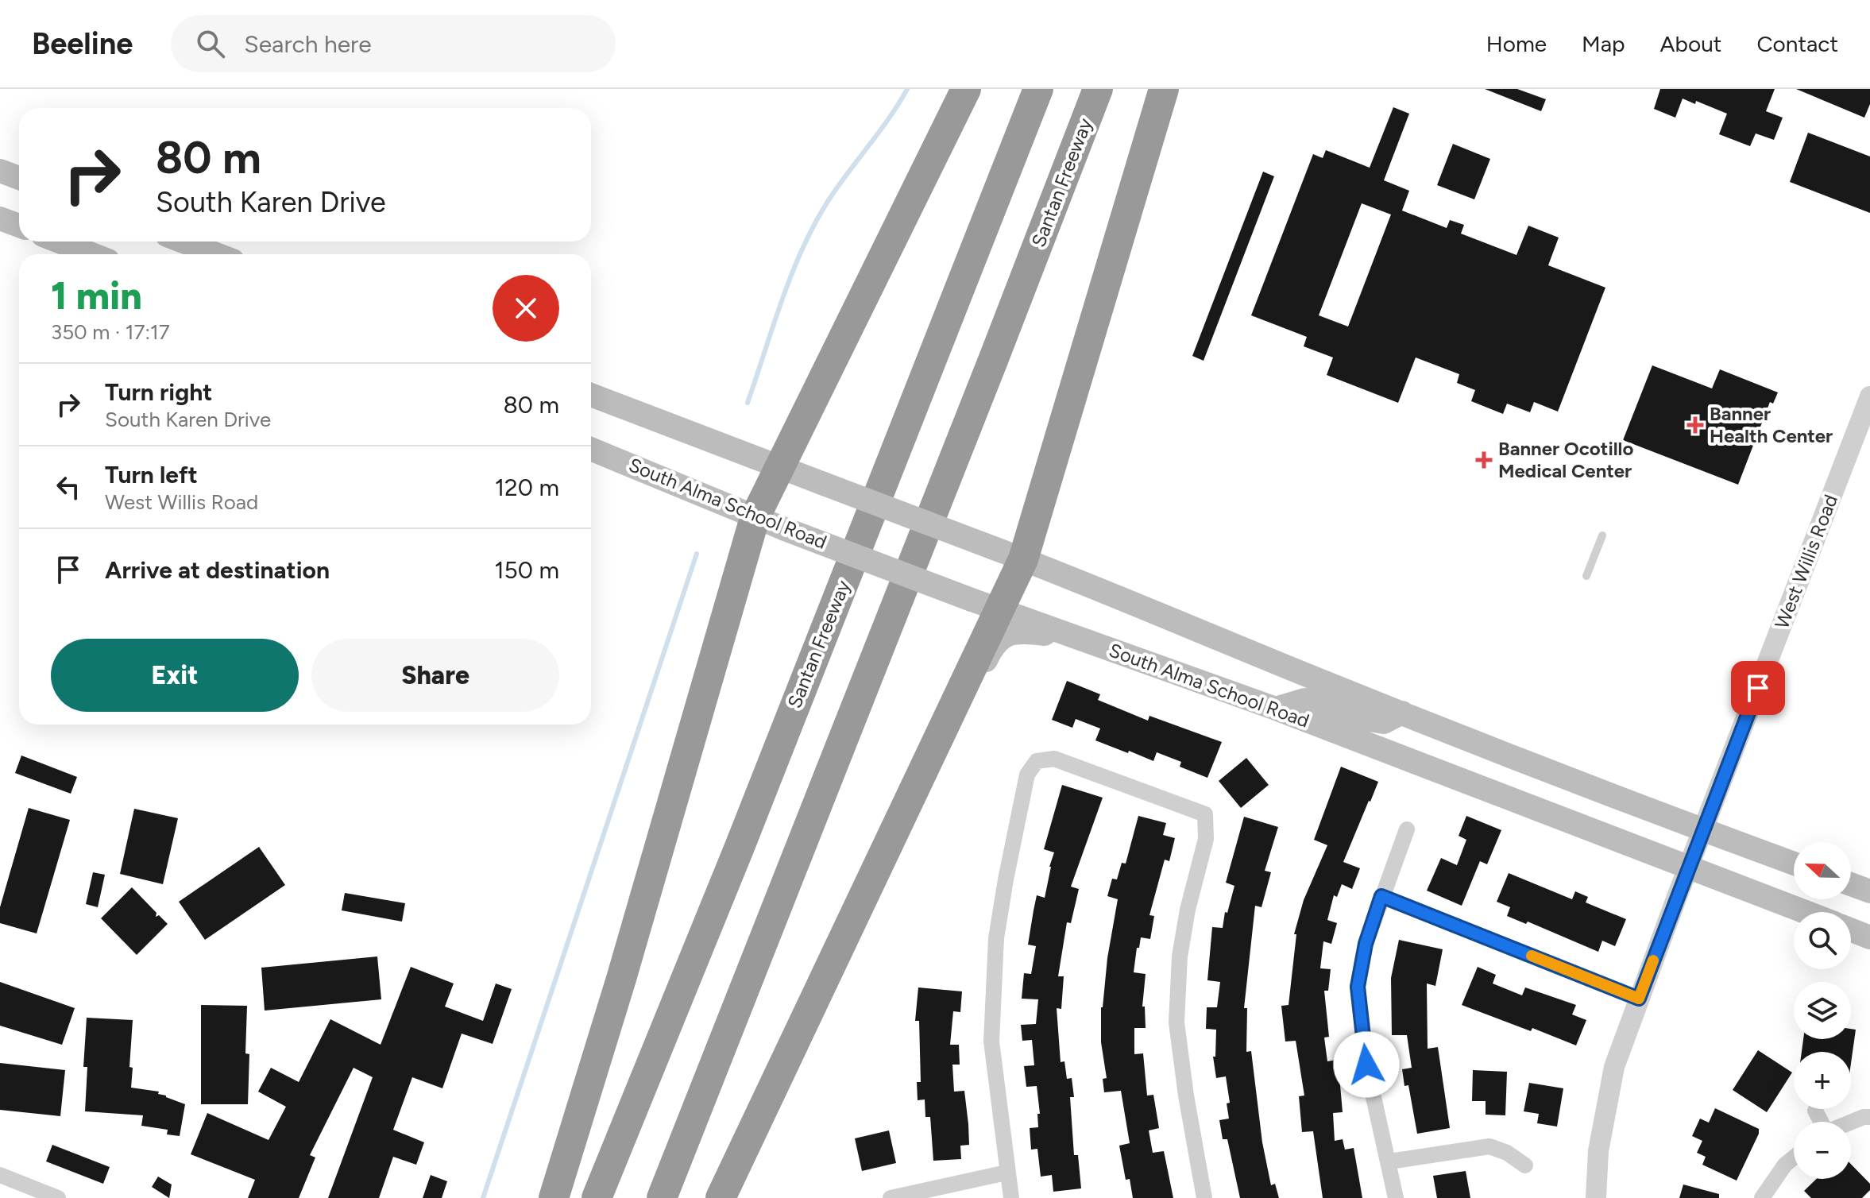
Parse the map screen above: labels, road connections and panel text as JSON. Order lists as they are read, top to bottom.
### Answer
{
  "streets": {
    "highway": ["Santan Freeway"],
    "main road": ["South Alma School Road"],
    "street": ["West Willis Road"]
  },
  "crossings": [
    ["South Alma School Road", "West Willis Road"]
  ],
  "places": {
    "health": ["Banner Health Center", "Banner Ocotillo Medical Center"]
  },
  "north": "left",
  "page": {
    "header": "Beeline",
    "search": "Search here",
    "nav": [
      "Home",
      "Map",
      "About",
      "Contact"
    ],
    "turn": ["80 m", "South Karen Drive"],
    "heading": ["1 min", "350 m · 17:17"],
    "list": [
      {
        "name": "Turn right",
        "note": "South Karen Drive",
        "value": "80 m"
      },
      {
        "name": "Turn left",
        "note": "West Willis Road",
        "value": "120 m"
      },
      {
        "name": "Arrive at destination",
        "value": "150 m"
      }
    ],
    "buttons": ["Exit", "Share"],
    "map_buttons": ["+", "−"]
  }
}
